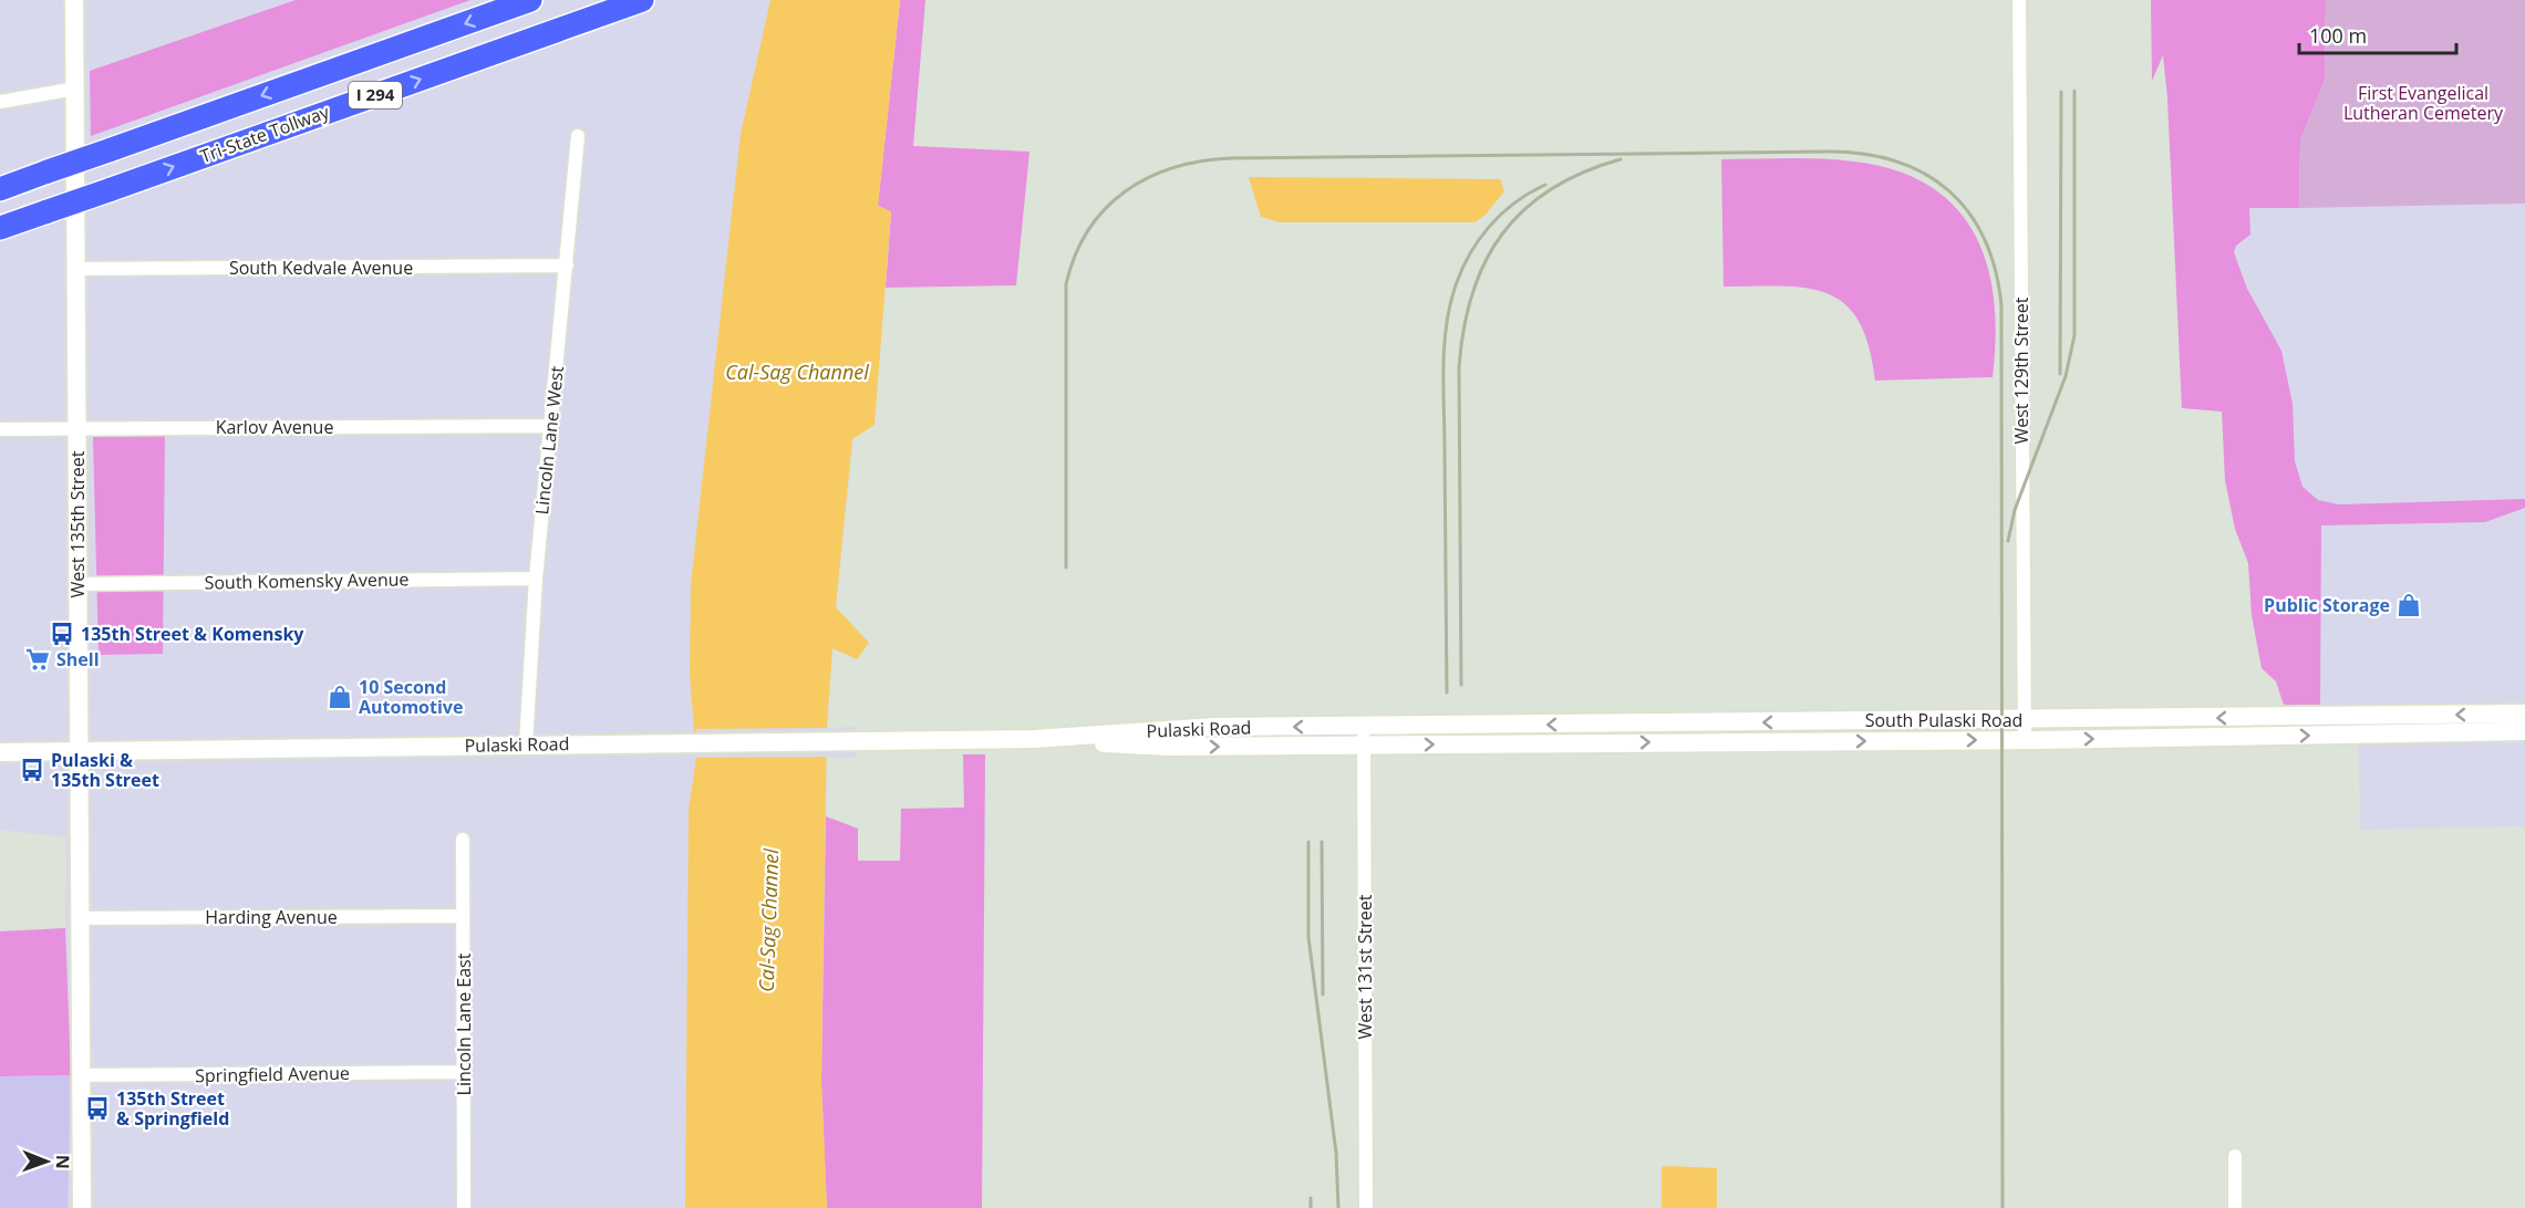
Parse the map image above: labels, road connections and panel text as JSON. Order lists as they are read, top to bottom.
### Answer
{
  "streets": {
    "highway": ["I 294", "Tri-State Tollway"],
    "main road": ["West 135th Street", "South Pulaski Road", "Pulaski Road"],
    "street": [
      "South Kedvale Avenue",
      "West 129th Street",
      "Karlov Avenue",
      "Lincoln Lane West",
      "South Komensky Avenue",
      "Harding Avenue",
      "West 131st Street",
      "Lincoln Lane East",
      "Springfield Avenue"
    ]
  },
  "crossings": [
    ["South Kedvale Avenue", "Lincoln Lane West"],
    ["South Kedvale Avenue", "West 135th Street"],
    ["West 129th Street", "South Pulaski Road"],
    ["Karlov Avenue", "Lincoln Lane West"],
    ["Karlov Avenue", "West 135th Street"],
    ["Lincoln Lane West", "South Komensky Avenue"],
    ["Lincoln Lane West", "Pulaski Road"],
    ["West 135th Street", "South Komensky Avenue"],
    ["West 135th Street", "Pulaski Road"],
    ["West 135th Street", "Harding Avenue"],
    ["West 135th Street", "Springfield Avenue"],
    ["South Pulaski Road", "Pulaski Road"],
    ["South Pulaski Road", "West 131st Street"],
    ["Pulaski Road", "West 131st Street"],
    ["Harding Avenue", "Lincoln Lane East"],
    ["Lincoln Lane East", "Springfield Avenue"]
  ],
  "water": ["Cal-Sag Channel"],
  "parks": ["First Evangelical Lutheran Cemetery"],
  "places": {
    "shop": ["Public Storage", "10 Second Automotive"],
    "bus stop": ["135th Street & Komensky", "Pulaski & 135th Street", "135th Street & Springfield"],
    "supermarket": ["Shell"]
  },
  "scale_bar": "100 m",
  "north": "right"
}
